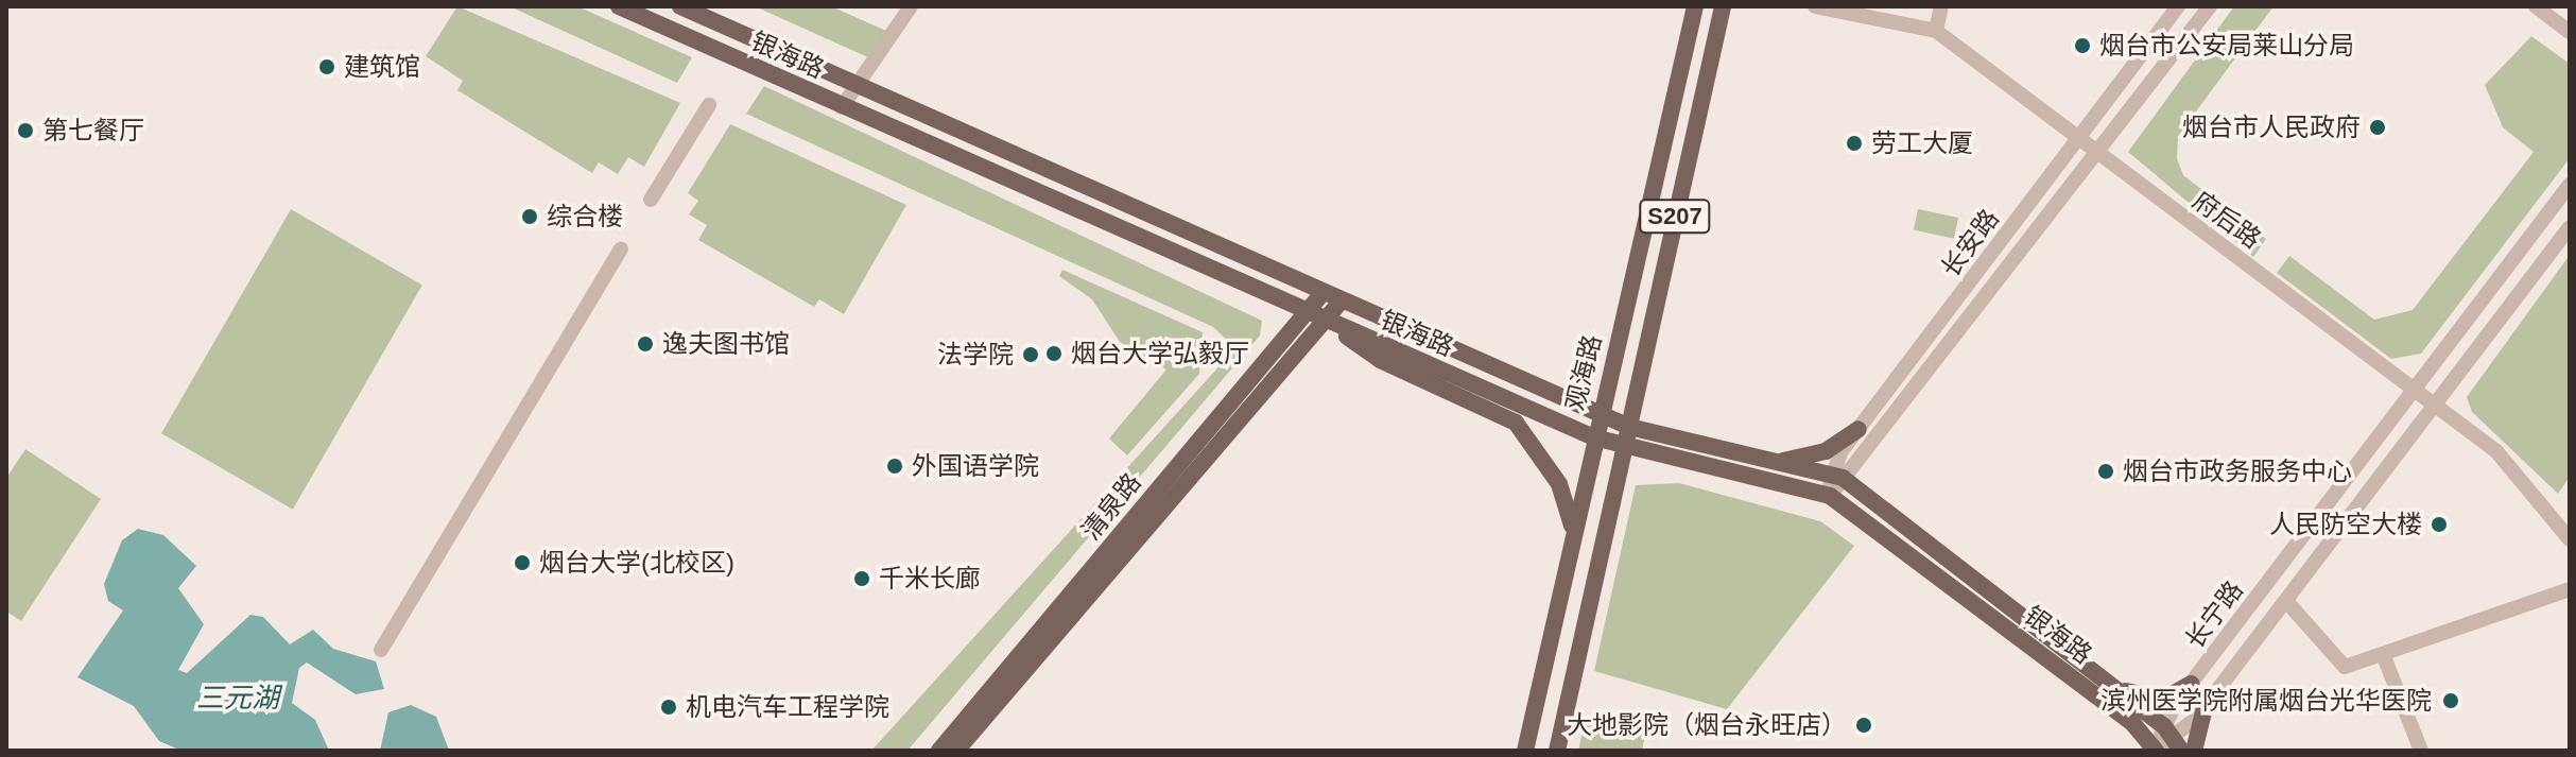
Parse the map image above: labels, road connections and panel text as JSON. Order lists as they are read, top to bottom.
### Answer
{
  "streets": {
    "main road": [
      "银海路",
      "S207",
      "观海路",
      "清泉路"
    ],
    "street": ["府后路", "长安路", "长宁路"]
  },
  "crossings": [
    ["银海路", "S207"],
    ["银海路", "长安路"],
    ["银海路", "观海路"],
    ["银海路", "清泉路"],
    ["银海路", "长宁路"],
    ["府后路", "长安路"],
    ["府后路", "长宁路"]
  ],
  "water": ["三元湖"],
  "places": [
    "烟台市公安局莱山分局",
    "建筑馆",
    "烟台市人民政府",
    "第七餐厅",
    "劳工大厦",
    "综合楼",
    "逸夫图书馆",
    "烟台大学弘毅厅",
    "法学院",
    "外国语学院",
    "烟台市政务服务中心",
    "人民防空大楼",
    "烟台大学(北校区)",
    "千米长廊",
    "滨州医学院附属烟台光华医院",
    "机电汽车工程学院",
    "大地影院（烟台永旺店）"
  ]
}
